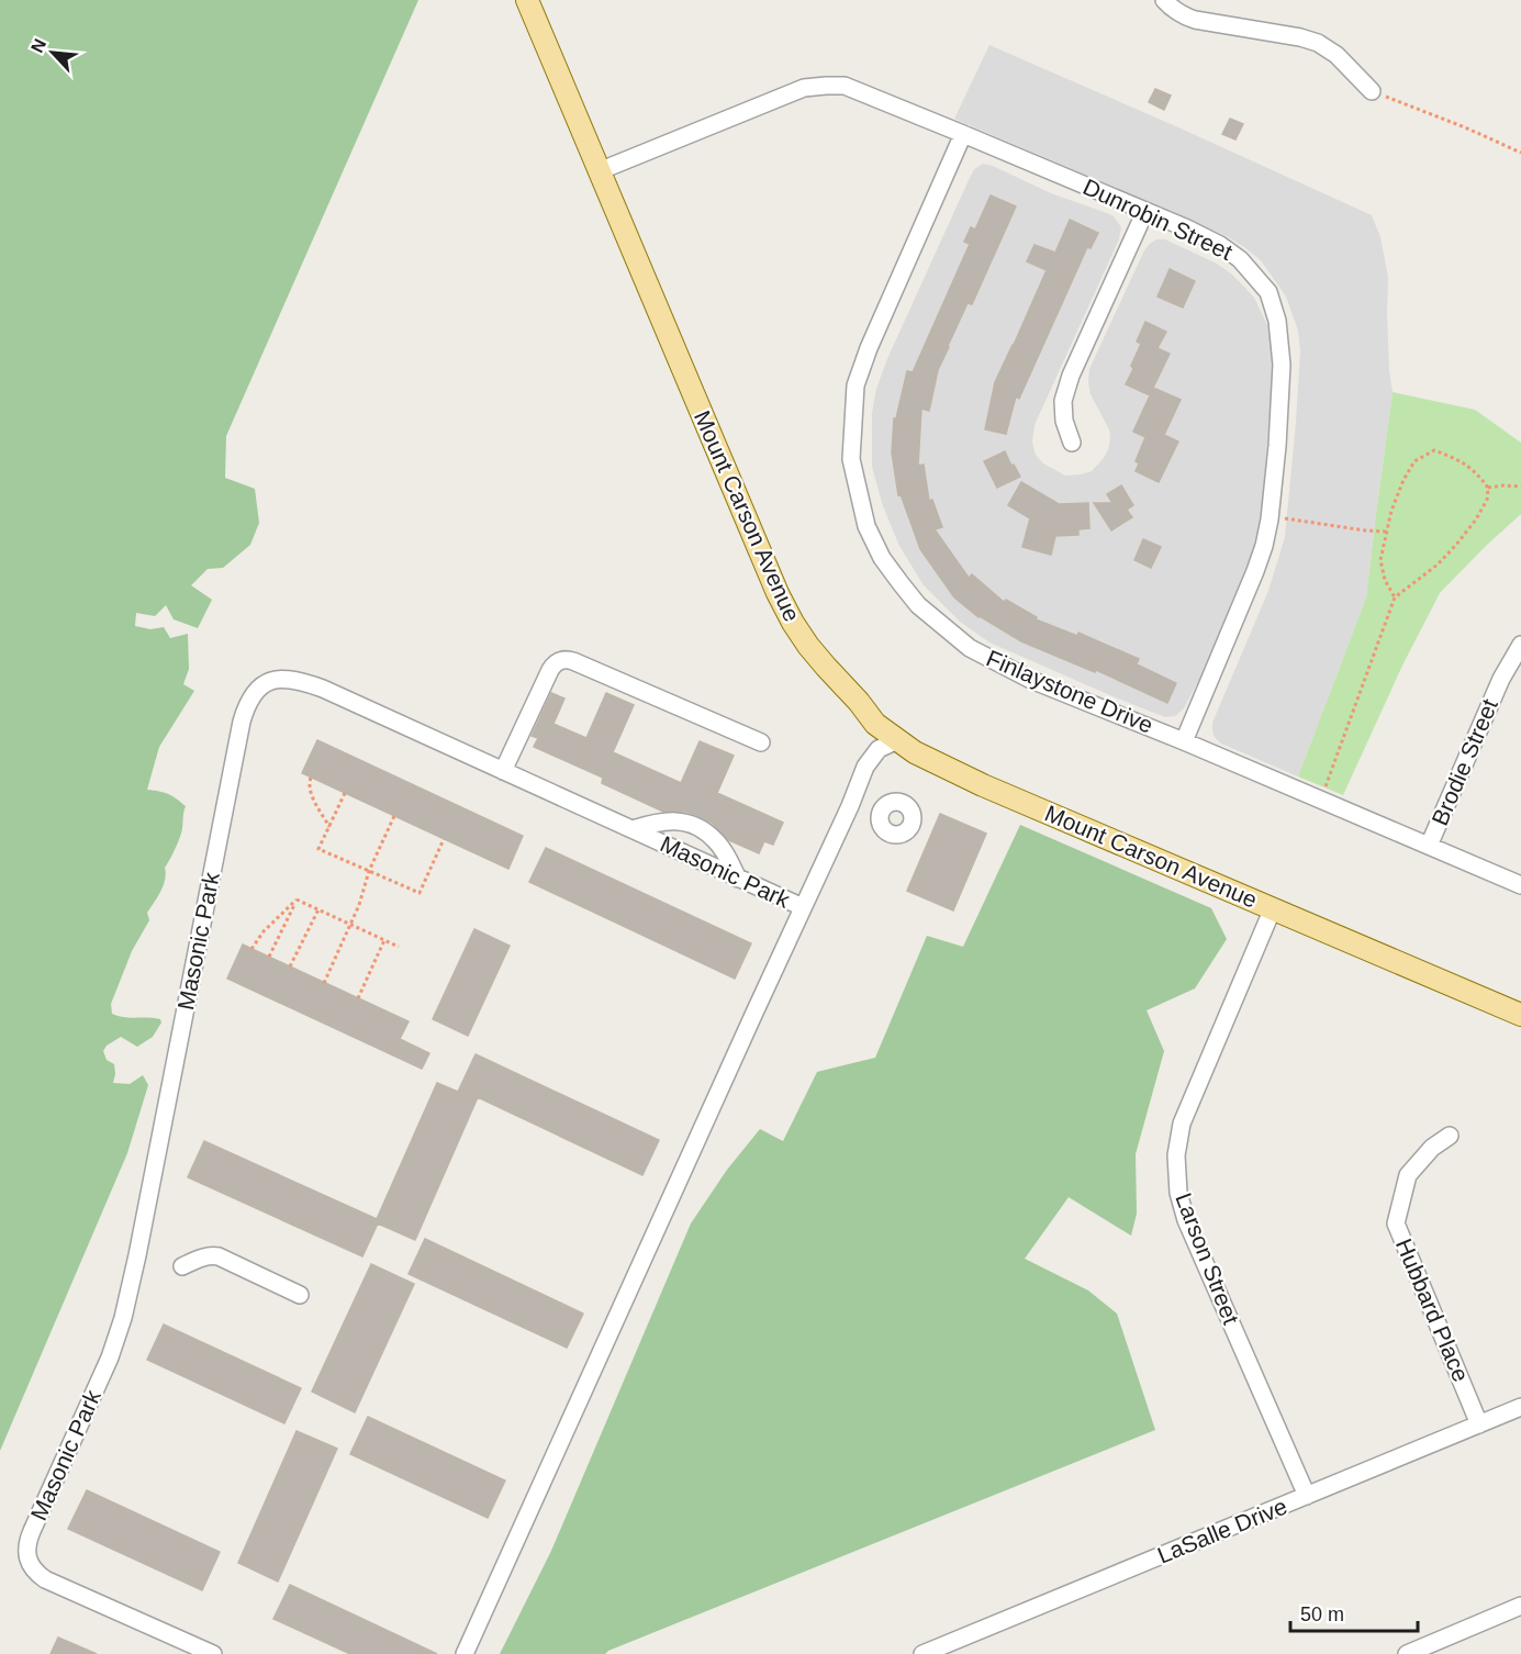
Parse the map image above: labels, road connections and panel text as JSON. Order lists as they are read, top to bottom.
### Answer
{
  "streets": {
    "main road": ["Mount Carson Avenue"],
    "street": [
      "Dunrobin Street",
      "Finlaystone Drive",
      "Brodie Street",
      "Masonic Park",
      "Larson Street",
      "Hubbard Place",
      "LaSalle Drive"
    ]
  },
  "crossings": [
    ["Dunrobin Street", "Mount Carson Avenue"],
    ["Dunrobin Street", "Finlaystone Drive"],
    ["Mount Carson Avenue", "Masonic Park"],
    ["Mount Carson Avenue", "Larson Street"],
    ["Finlaystone Drive", "Brodie Street"],
    ["Larson Street", "LaSalle Drive"],
    ["Hubbard Place", "LaSalle Drive"]
  ],
  "scale_bar": "50 m",
  "north": "top left"
}
